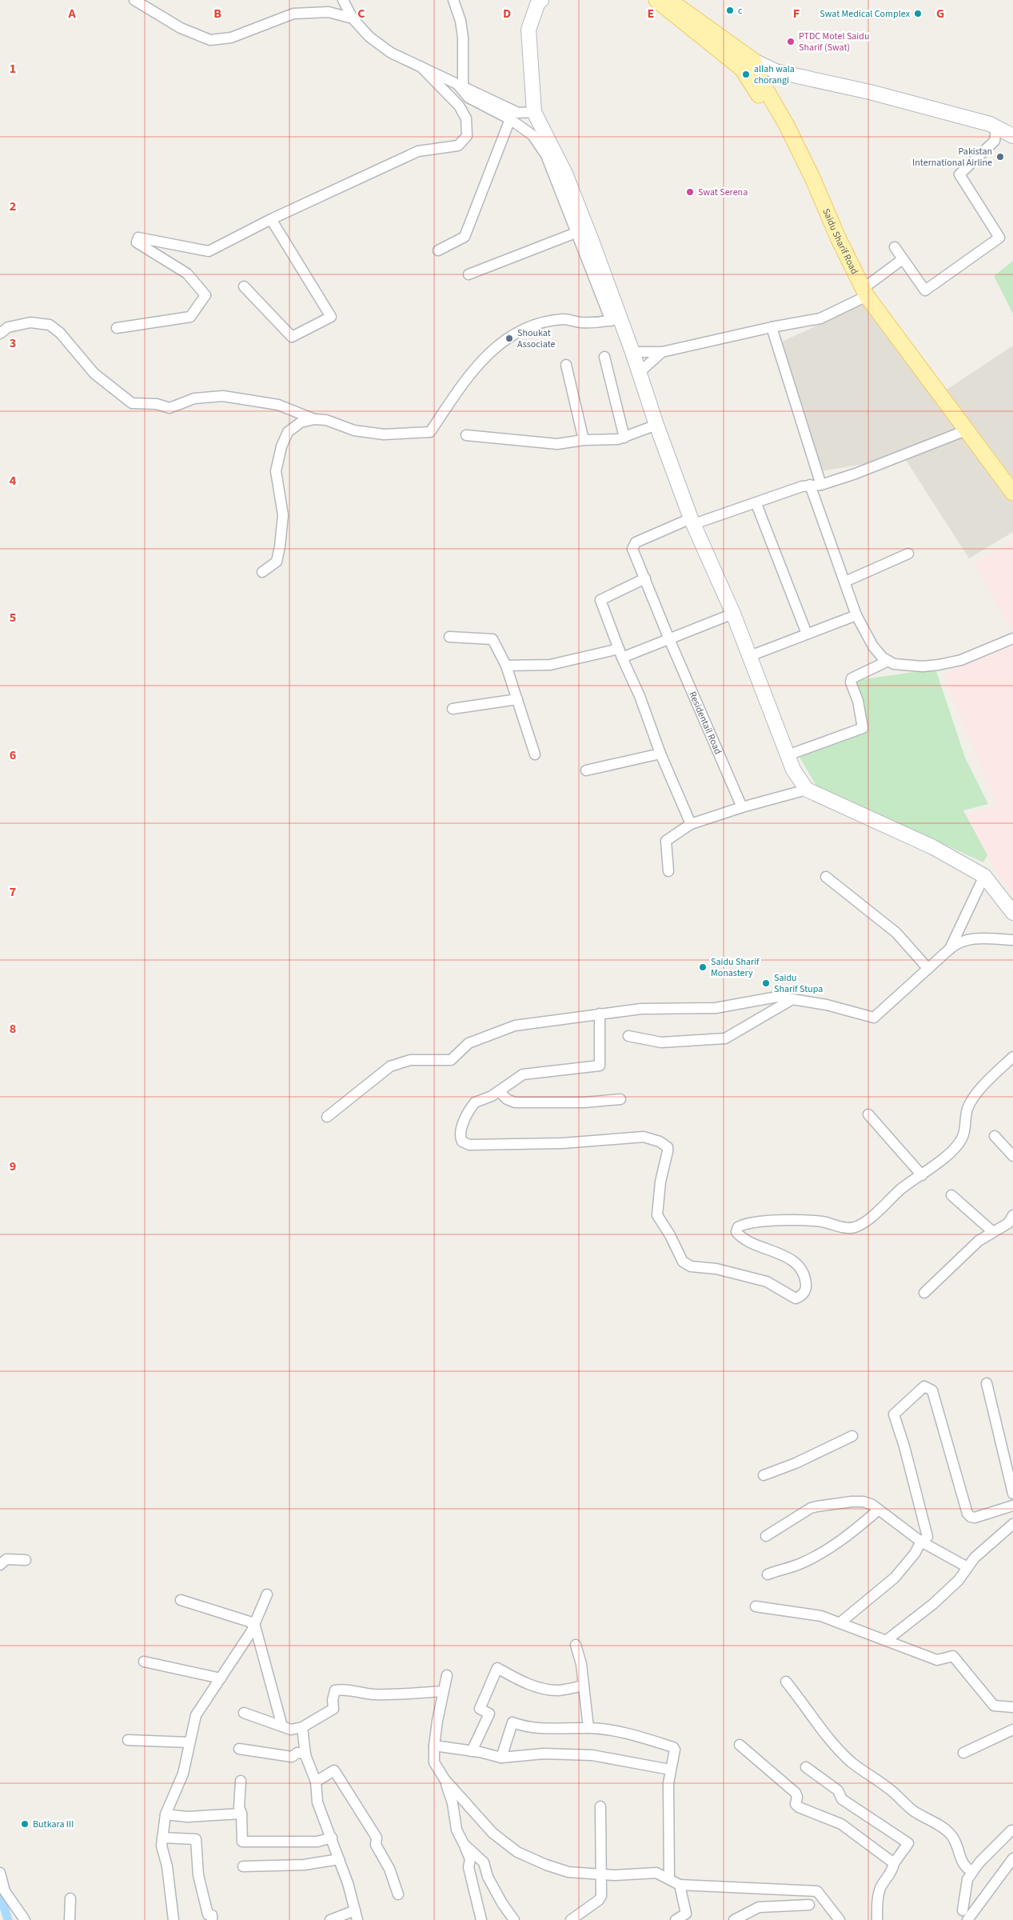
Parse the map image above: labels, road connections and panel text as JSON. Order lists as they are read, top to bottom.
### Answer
{
  "streets": {
    "main road": ["Saidu Sharif Road"],
    "street": ["Residentail Road"]
  },
  "places": [
    "c",
    "Swat Medical Complex",
    "PTDC Motel Saidu Sharif (Swat)",
    "allah wala chorangi",
    "Pakistan International Airline",
    "Swat Serena",
    "Shoukat Associate",
    "Saidu Sharif Monastery",
    "Saidu Sharif Stupa",
    "Butkara III"
  ],
  "grid": {
    "columns": [
      "A",
      "B",
      "C",
      "D",
      "E",
      "F",
      "G"
    ],
    "rows": [
      "1",
      "2",
      "3",
      "4",
      "5",
      "6",
      "7",
      "8",
      "9"
    ]
  }
}
